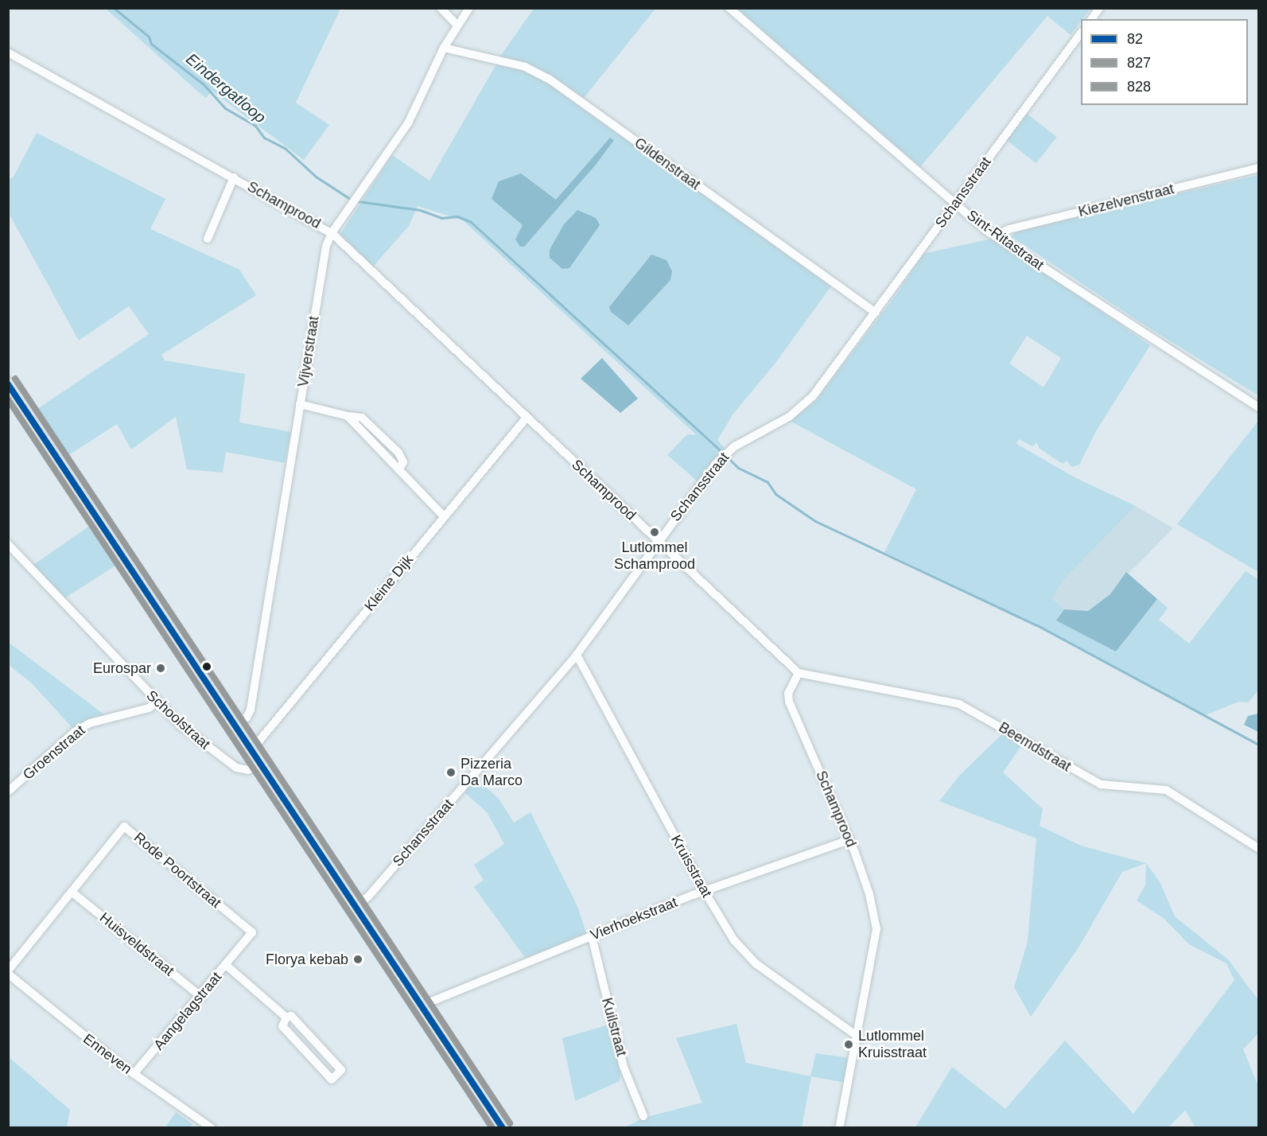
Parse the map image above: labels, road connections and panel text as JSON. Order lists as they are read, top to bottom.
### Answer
{
  "streets": {
    "street": [
      "Gildenstraat",
      "Schansstraat",
      "Kiezelvenstraat",
      "Schamprood",
      "Sint-Ritastraat",
      "Vijverstraat",
      "Kleine Dijk",
      "Schoolstraat",
      "Beemdstraat",
      "Groenstraat",
      "Kruisstraat",
      "Rode Poortstraat",
      "Vierhoekstraat",
      "Huisveldstraat",
      "Aangelagstraat",
      "Kuilstraat",
      "Enneven"
    ]
  },
  "crossings": [
    ["Gildenstraat", "Schansstraat"],
    ["Gildenstraat", "Vijverstraat"],
    ["Schansstraat", "Schamprood"],
    ["Schansstraat", "Sint-Ritastraat"],
    ["Schansstraat", "Kruisstraat"],
    ["Kiezelvenstraat", "Sint-Ritastraat"],
    ["Schamprood", "Vijverstraat"],
    ["Schamprood", "Kleine Dijk"],
    ["Schamprood", "Beemdstraat"],
    ["Schamprood", "Kruisstraat"],
    ["Schamprood", "Vierhoekstraat"],
    ["Schoolstraat", "Groenstraat"],
    ["Kruisstraat", "Vierhoekstraat"],
    ["Rode Poortstraat", "Huisveldstraat"],
    ["Rode Poortstraat", "Aangelagstraat"],
    ["Rode Poortstraat", "Enneven"],
    ["Vierhoekstraat", "Kuilstraat"],
    ["Huisveldstraat", "Aangelagstraat"],
    ["Aangelagstraat", "Enneven"]
  ],
  "water": ["Eindergatloop"],
  "places": [
    "Lutlommel Schamprood",
    "Eurospar",
    "Pizzeria Da Marco",
    "Florya kebab",
    "Lutlommel Kruisstraat"
  ],
  "lines": ["transit line 828", "transit line 82", "transit line 827"],
  "legend": ["82", "827", "828"]
}
